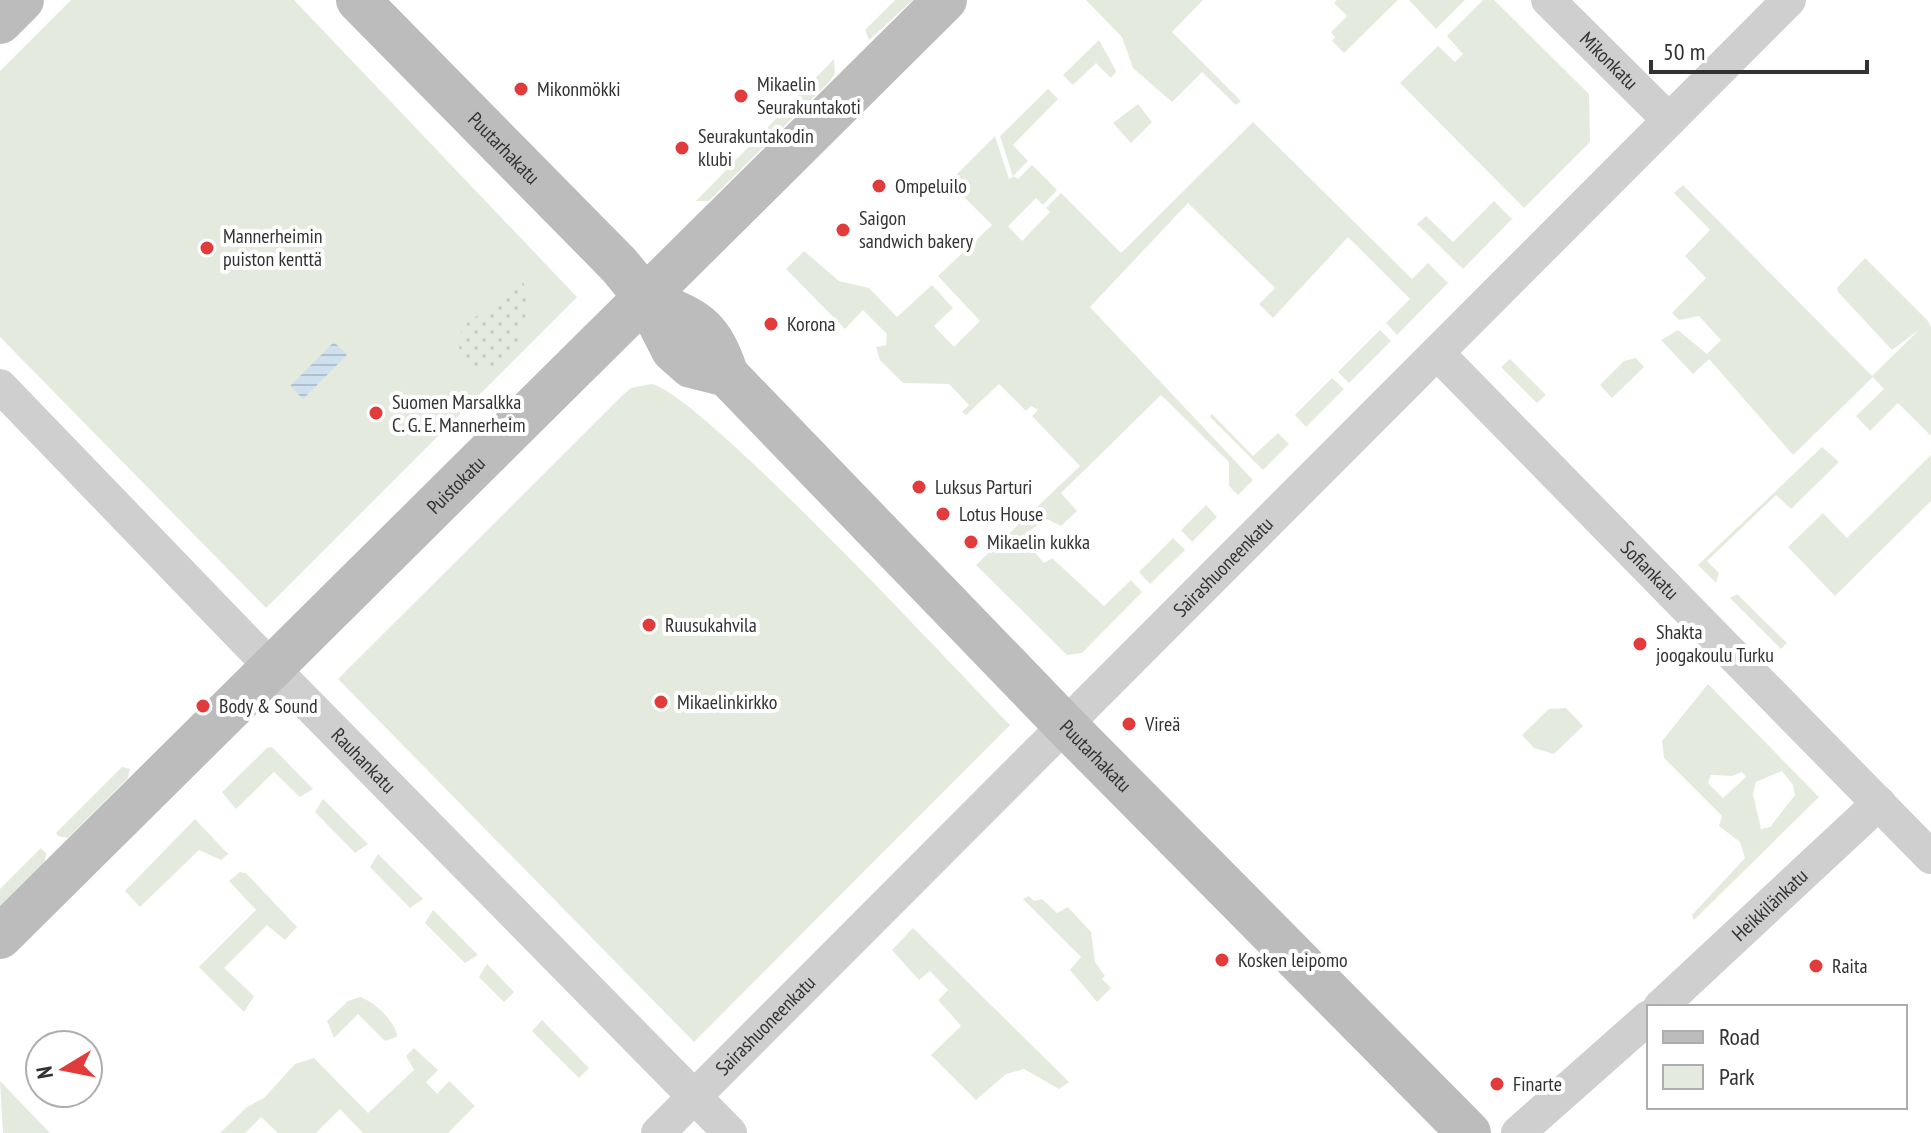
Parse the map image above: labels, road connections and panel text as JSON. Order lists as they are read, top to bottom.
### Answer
{
  "streets": {
    "street": [
      "Mikonkatu",
      "Puutarhakatu",
      "Puistokatu",
      "Sairashuoneenkatu",
      "Sofiankatu",
      "Rauhankatu",
      "Heikkilänkatu"
    ]
  },
  "crossings": [
    ["Mikonkatu", "Sairashuoneenkatu"],
    ["Puutarhakatu", "Puistokatu"],
    ["Puutarhakatu", "Sairashuoneenkatu"],
    ["Puistokatu", "Rauhankatu"],
    ["Sairashuoneenkatu", "Sofiankatu"],
    ["Sairashuoneenkatu", "Rauhankatu"],
    ["Sofiankatu", "Heikkilänkatu"]
  ],
  "places": [
    "Mikonmökki",
    "Mikaelin Seurakuntakoti",
    "Seurakuntakodin klubi",
    "Ompeluilo",
    "Saigon sandwich bakery",
    "Mannerheimin puiston kenttä",
    "Korona",
    "Suomen Marsalkka C. G. E. Mannerheim",
    "Luksus Parturi",
    "Lotus House",
    "Mikaelin kukka",
    "Ruusukahvila",
    "Shakta joogakoulu Turku",
    "Mikaelinkirkko",
    "Body & Sound",
    "Vireä",
    "Kosken leipomo",
    "Raita",
    "Finarte"
  ],
  "legend": ["Road", "Park"],
  "scale_bar": "50 m",
  "north": "left"
}
